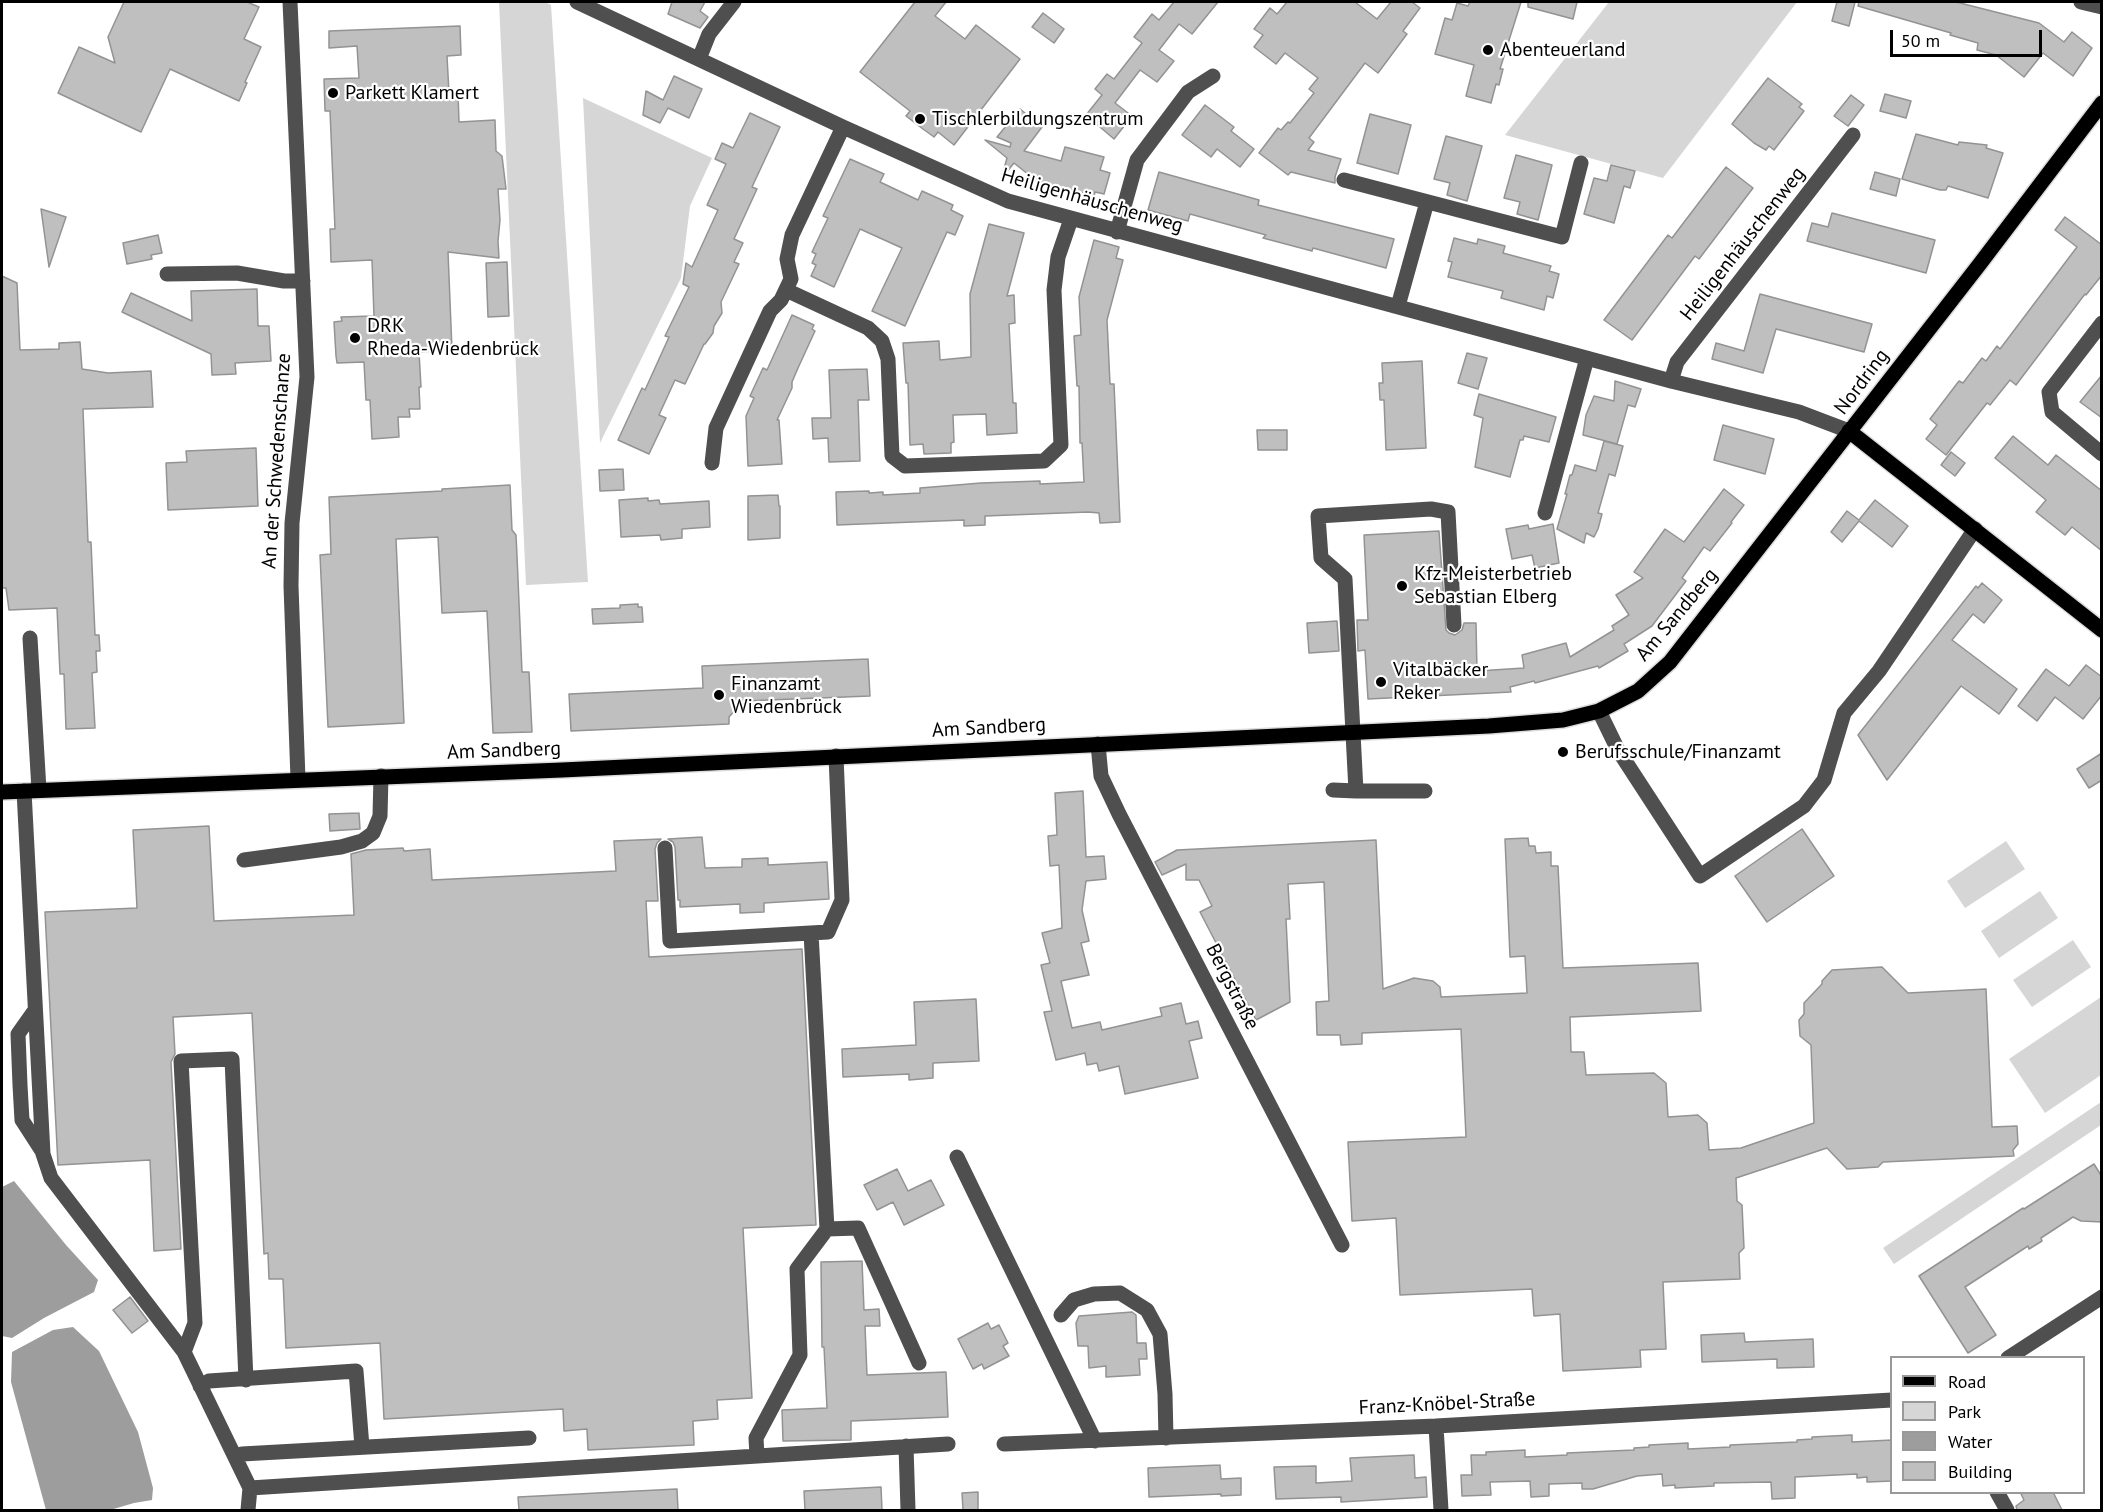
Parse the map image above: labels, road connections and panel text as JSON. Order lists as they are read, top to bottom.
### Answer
{
  "streets": {
    "main road": ["Nordring", "Am Sandberg"],
    "street": [
      "Heiligenhäuschenweg",
      "An der Schwedenschanze",
      "Bergstraße",
      "Franz-Knöbel-Straße"
    ]
  },
  "crossings": [
    ["Heiligenhäuschenweg", "Nordring"],
    ["Heiligenhäuschenweg", "Am Sandberg"],
    ["Nordring", "Am Sandberg"],
    ["An der Schwedenschanze", "Am Sandberg"],
    ["Am Sandberg", "Bergstraße"]
  ],
  "places": [
    "Abenteuerland",
    "Parkett Klamert",
    "Tischlerbildungszentrum",
    "DRK Rheda-Wiedenbrück",
    "Kfz-Meisterbetrieb Sebastian Elberg",
    "Vitalbäcker Reker",
    "Finanzamt Wiedenbrück",
    "Berufsschule/Finanzamt"
  ],
  "legend": [
    "Road",
    "Park",
    "Water",
    "Building"
  ],
  "scale_bar": "50 m"
}
